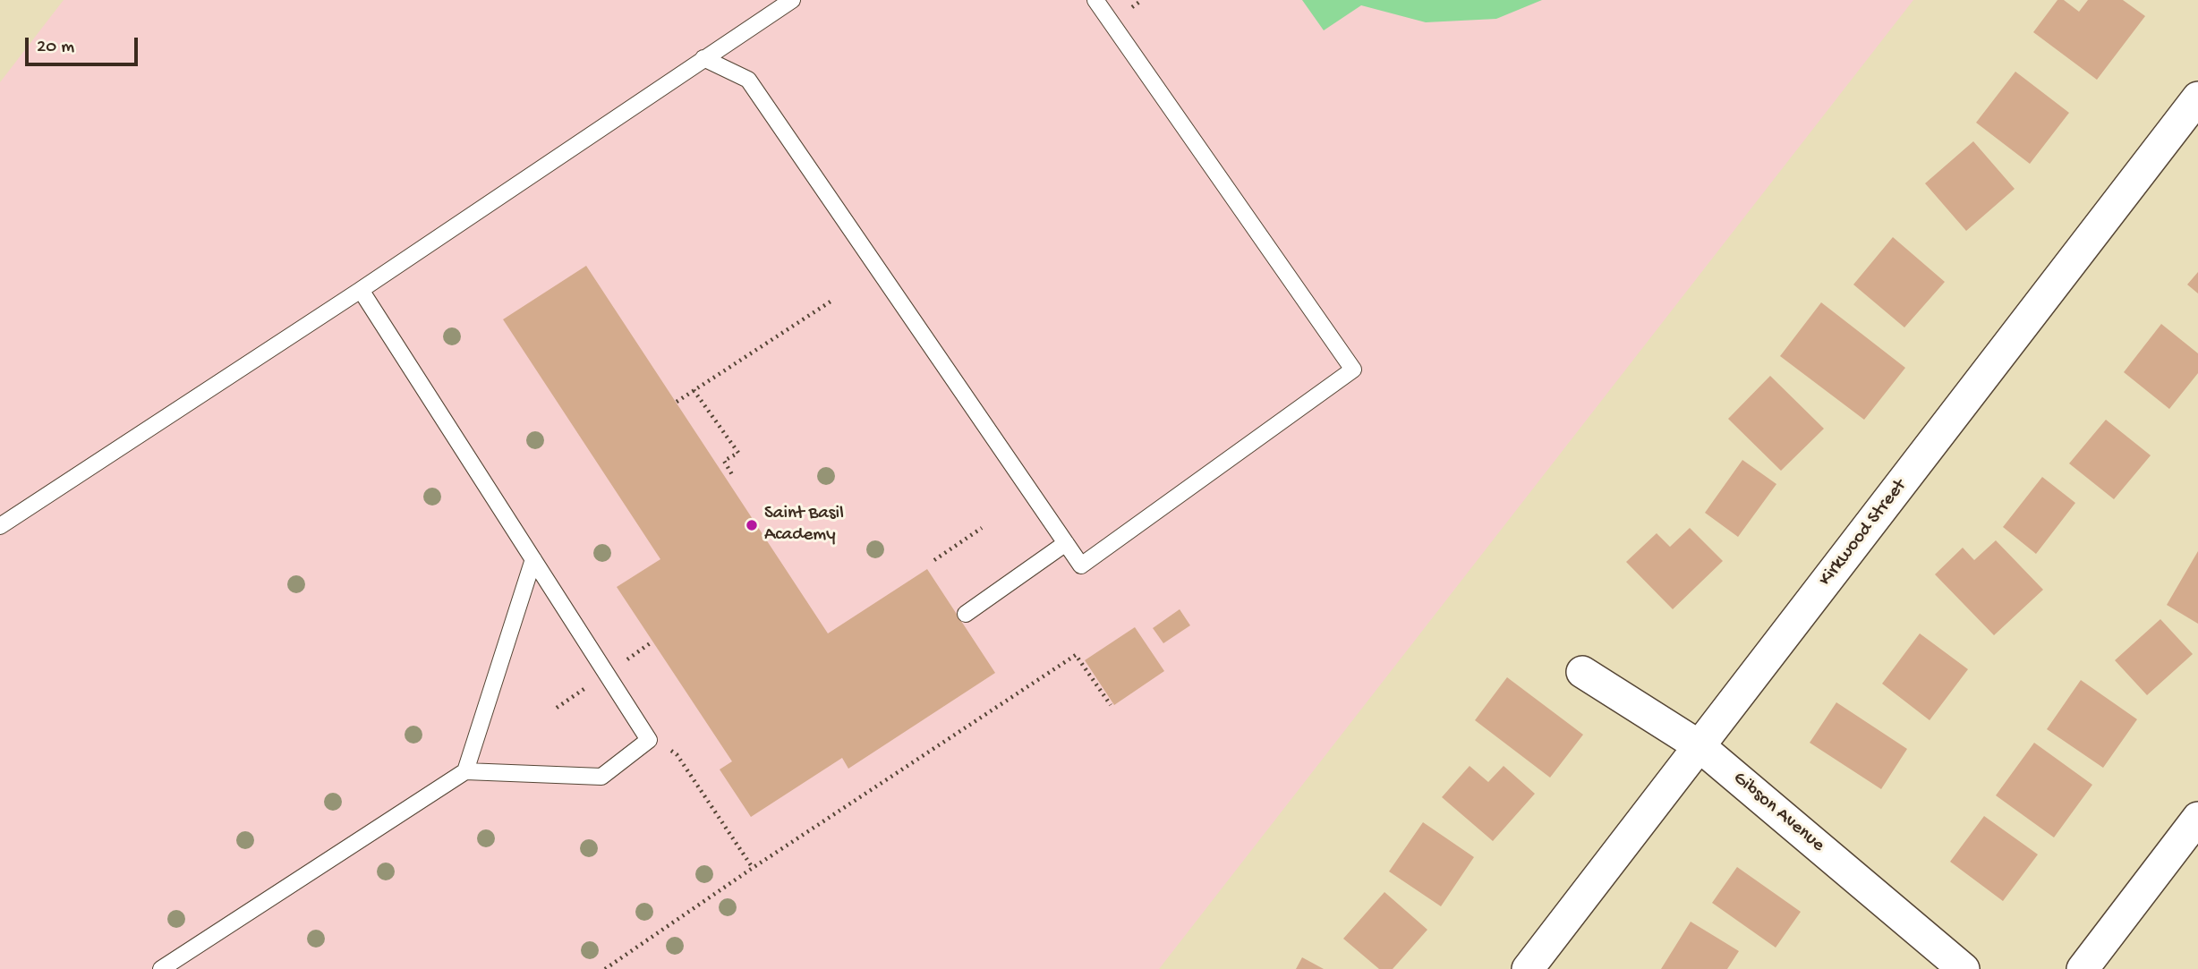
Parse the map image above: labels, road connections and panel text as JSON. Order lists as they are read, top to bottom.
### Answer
{
  "streets": {
    "street": ["Kirkwood Street", "Gibson Avenue"]
  },
  "crossings": [
    ["Kirkwood Street", "Gibson Avenue"]
  ],
  "places": ["Saint Basil Academy"],
  "scale_bar": "20 m"
}
